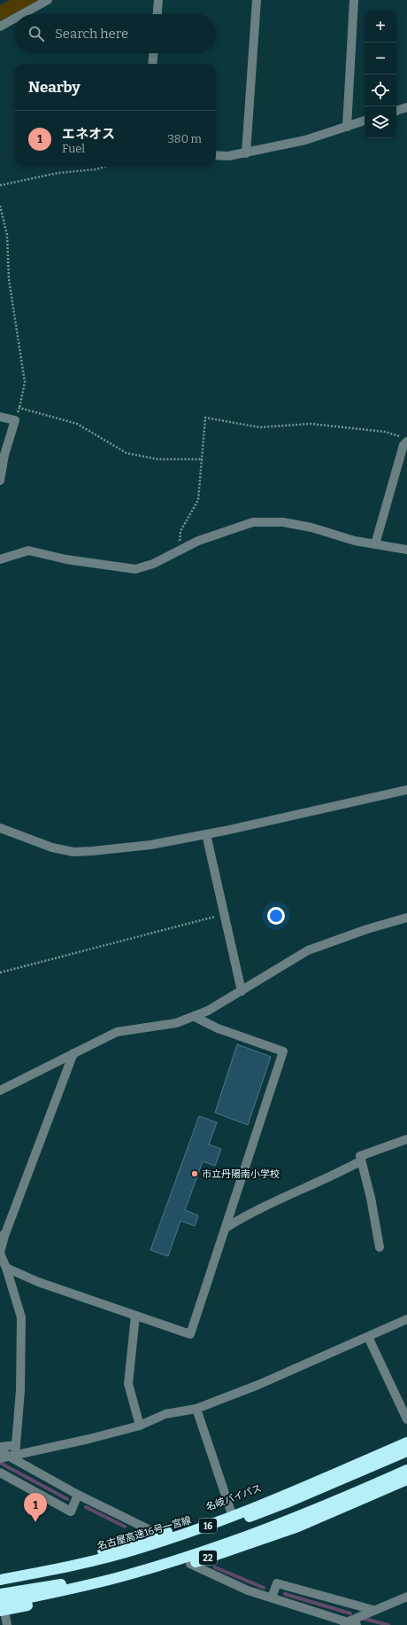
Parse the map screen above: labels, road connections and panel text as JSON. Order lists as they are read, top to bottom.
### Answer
{
  "streets": {
    "highway": [
      "名岐バイパス",
      "16",
      "名古屋高速16号一宮線",
      "22"
    ]
  },
  "crossings": [
    ["名岐バイパス", "名古屋高速16号一宮線"],
    ["16", "22"]
  ],
  "places": ["市立丹陽南小学校"],
  "page": {
    "map_buttons": ["+", "−"],
    "search": "Search here",
    "heading": "Nearby",
    "list": [
      {
        "mark": "1",
        "name": "エネオス",
        "note": "Fuel",
        "value": "380 m"
      }
    ],
    "pins": "1"
  }
}
